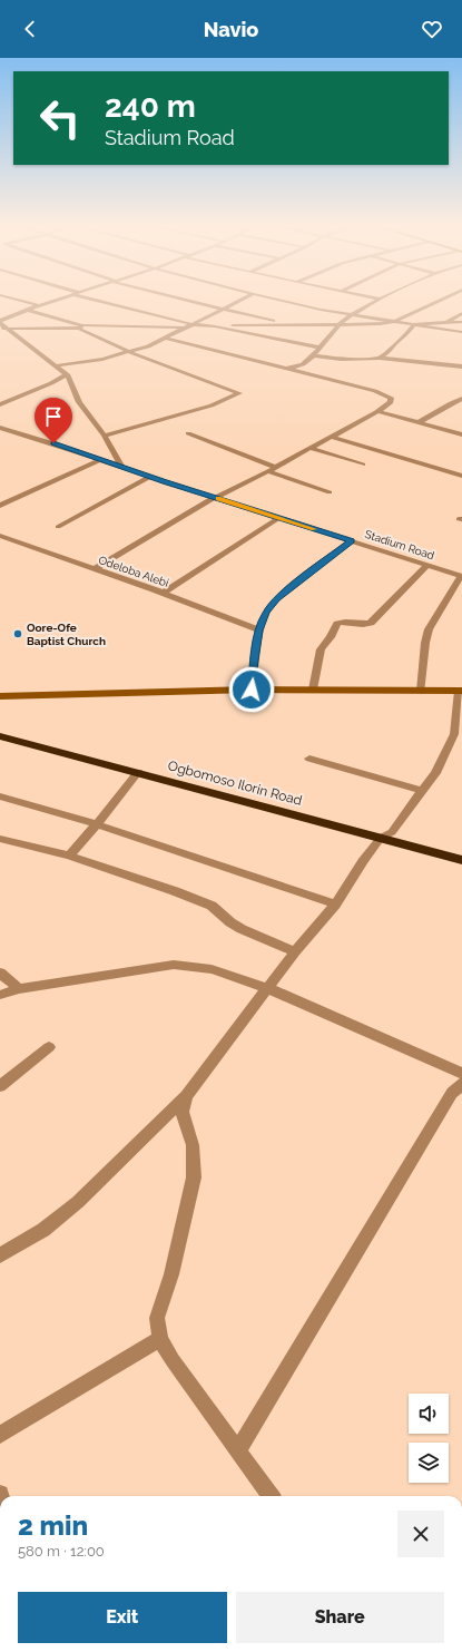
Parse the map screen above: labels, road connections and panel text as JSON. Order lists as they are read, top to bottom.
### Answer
{
  "streets": {
    "highway": ["Ogbomoso Ilorin Road"],
    "street": ["Stadium Road", "Odeloba Alebi"]
  },
  "places": ["Oore-Ofe Baptist Church"],
  "page": {
    "header": "Navio",
    "turn": ["240 m", "Stadium Road"],
    "heading": ["2 min", "580 m · 12:00"],
    "buttons": ["Exit", "Share"]
  }
}
